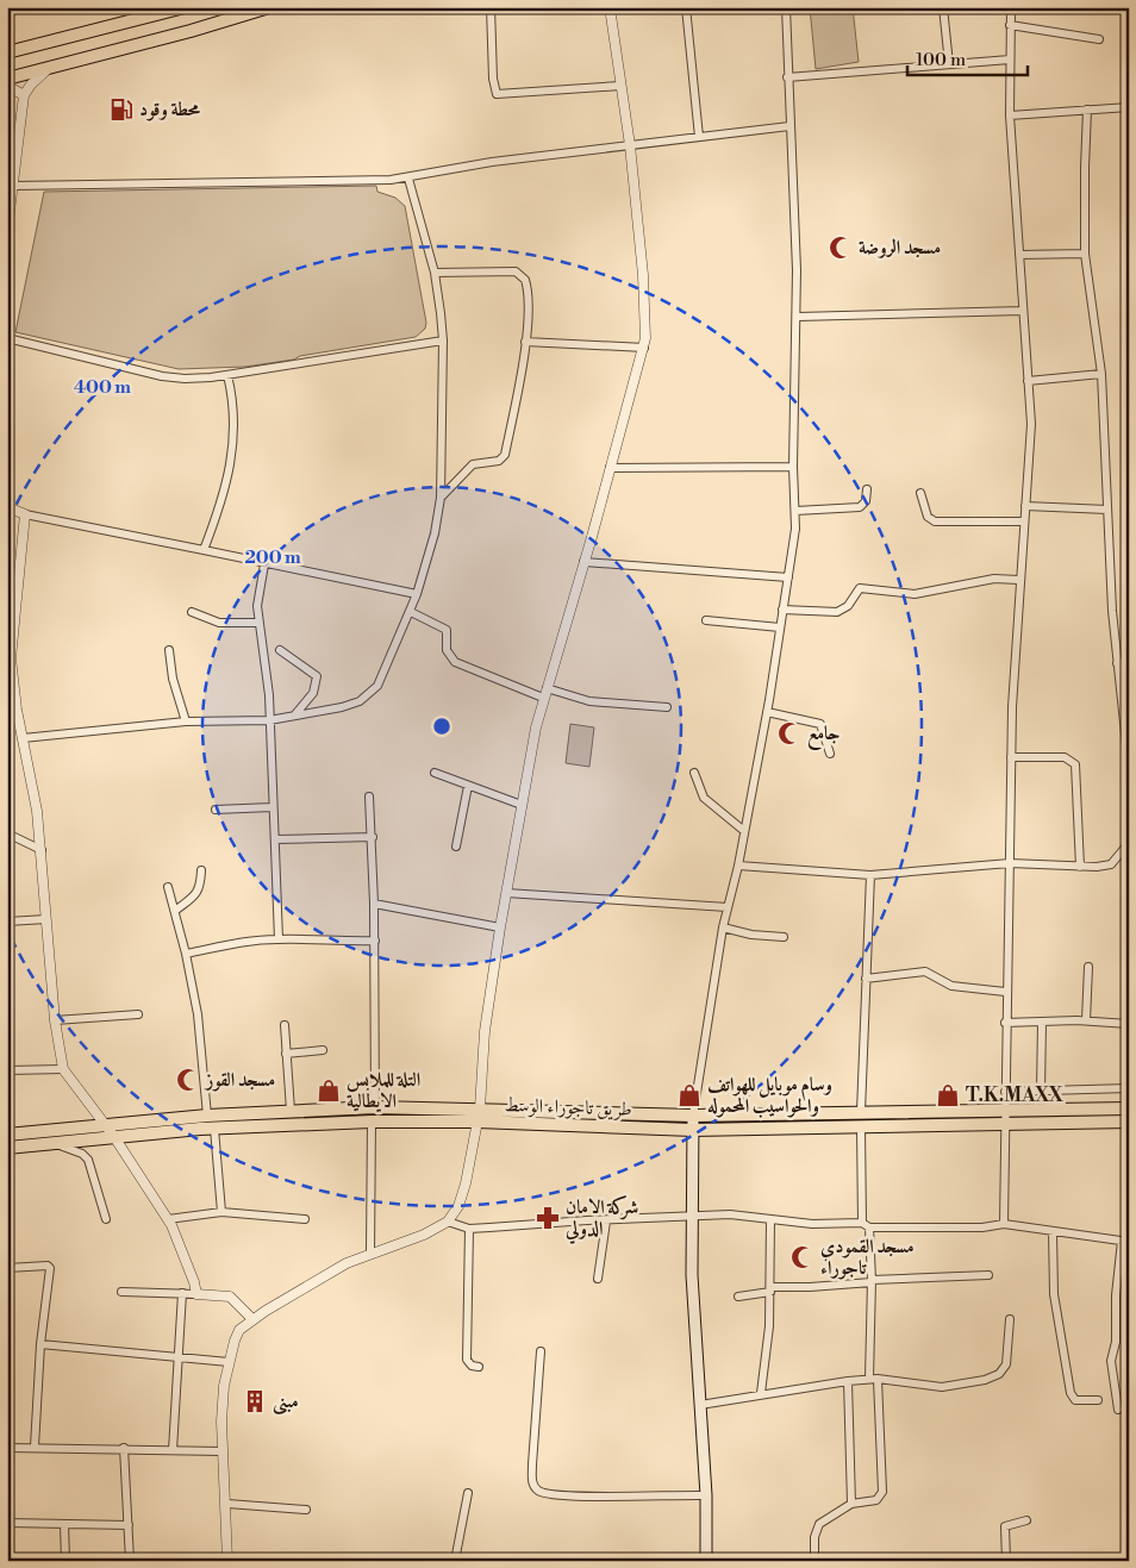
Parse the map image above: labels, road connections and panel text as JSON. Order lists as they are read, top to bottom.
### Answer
{
  "streets": {
    "main road": ["طريق تاجوراء الوسط"]
  },
  "places": {
    "fuel station": ["محطة وقود"],
    "mosque": [
      "مسجد الروضة",
      "جامع",
      "مسجد القوز",
      "مسجد القمودي تاجوراء"
    ],
    "shop": ["التلة للملابس الايطالية", "وسام موبايل للهواتف والحواسيب المحموله", "T.K.MAXX"],
    "pharmacy": ["شركة الامان الدولي"],
    "building": ["مبنى"]
  },
  "scale_bar": "100 m",
  "rings": ["400 m", "200 m"]
}
